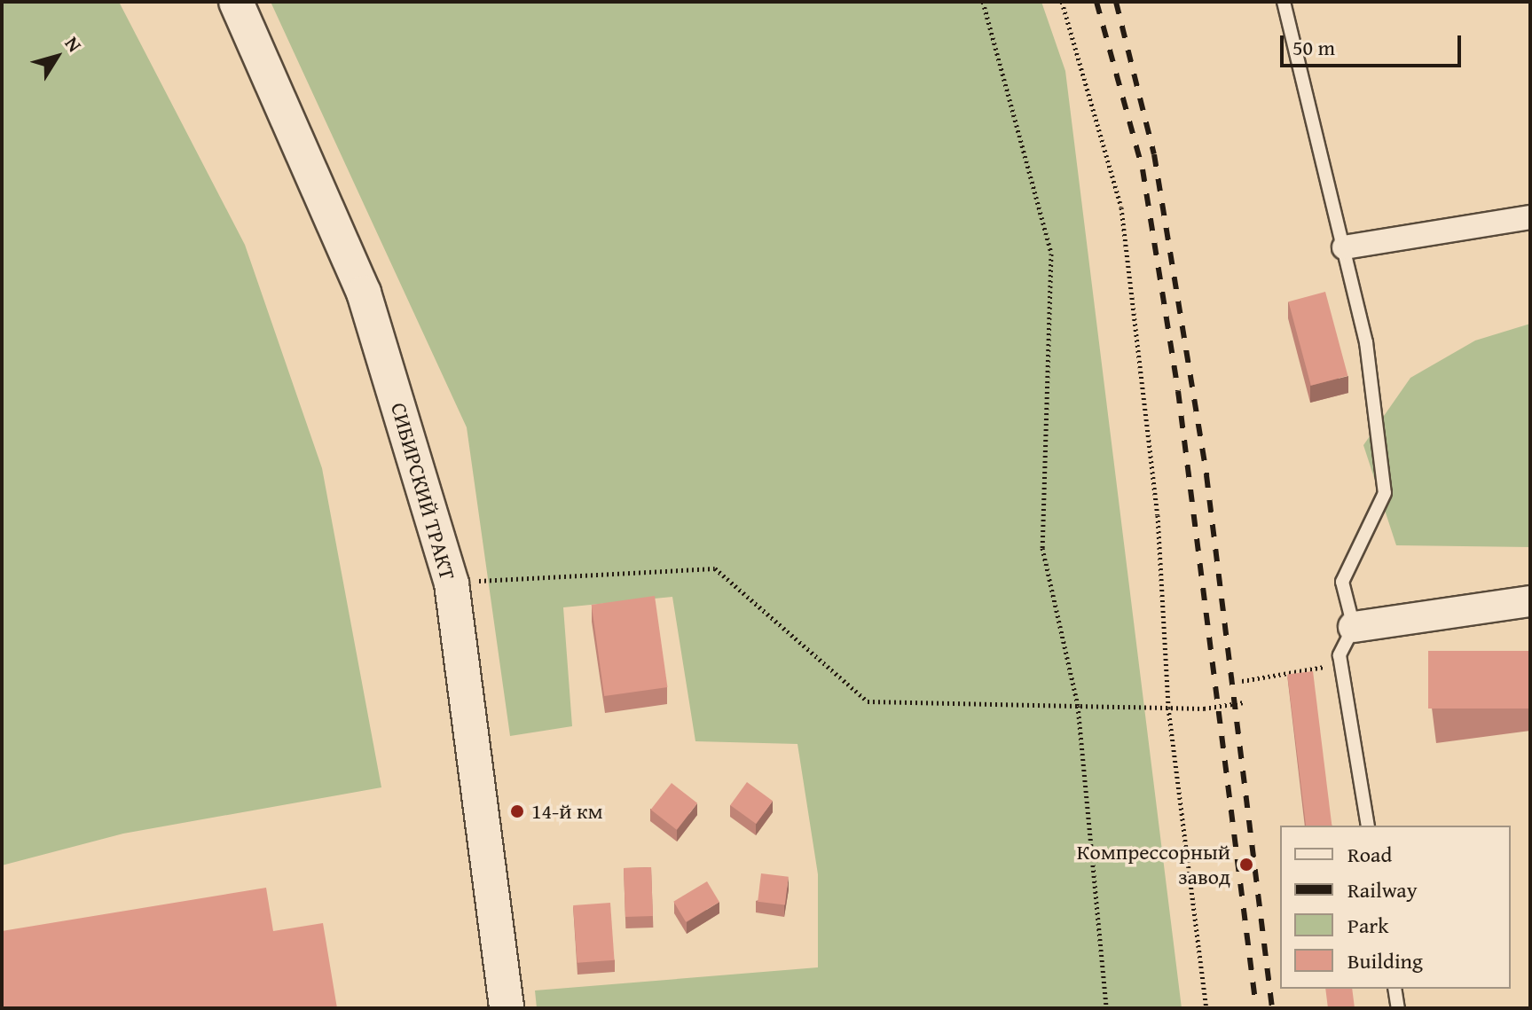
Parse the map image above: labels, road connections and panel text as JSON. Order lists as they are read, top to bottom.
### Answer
{
  "streets": {
    "main road": ["СИБИРСКИЙ ТРАКТ"]
  },
  "places": ["14-й км", "Компрессорный завод"],
  "legend": [
    "Road",
    "Railway",
    "Park",
    "Building"
  ],
  "scale_bar": "50 m",
  "north": "top right"
}
